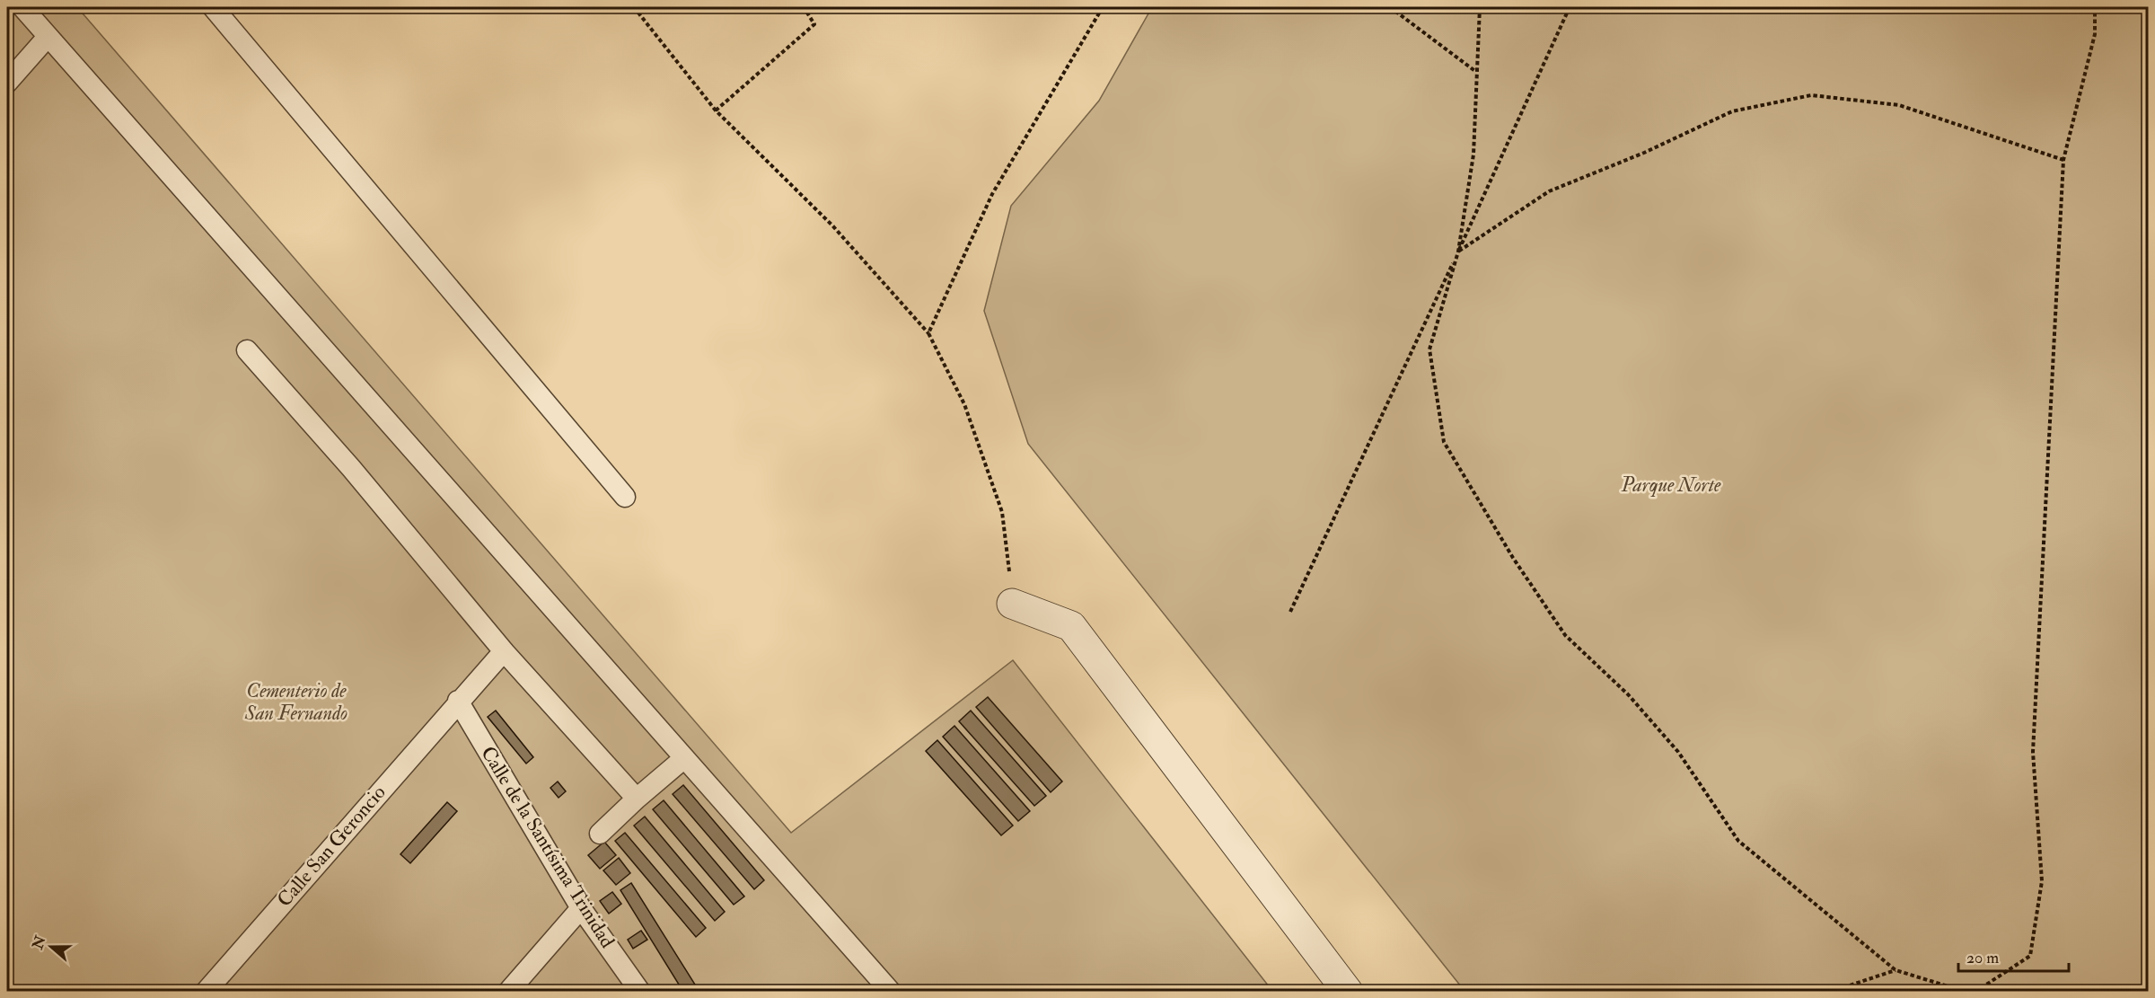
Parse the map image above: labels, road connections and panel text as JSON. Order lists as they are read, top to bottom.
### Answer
{
  "streets": {
    "lane": ["Calle San Geroncio", "Calle de la Santísima Trinidad"]
  },
  "crossings": [
    ["Calle San Geroncio", "Calle de la Santísima Trinidad"]
  ],
  "parks": ["Parque Norte", "Cementerio de San Fernando"],
  "scale_bar": "20 m",
  "north": "left"
}
